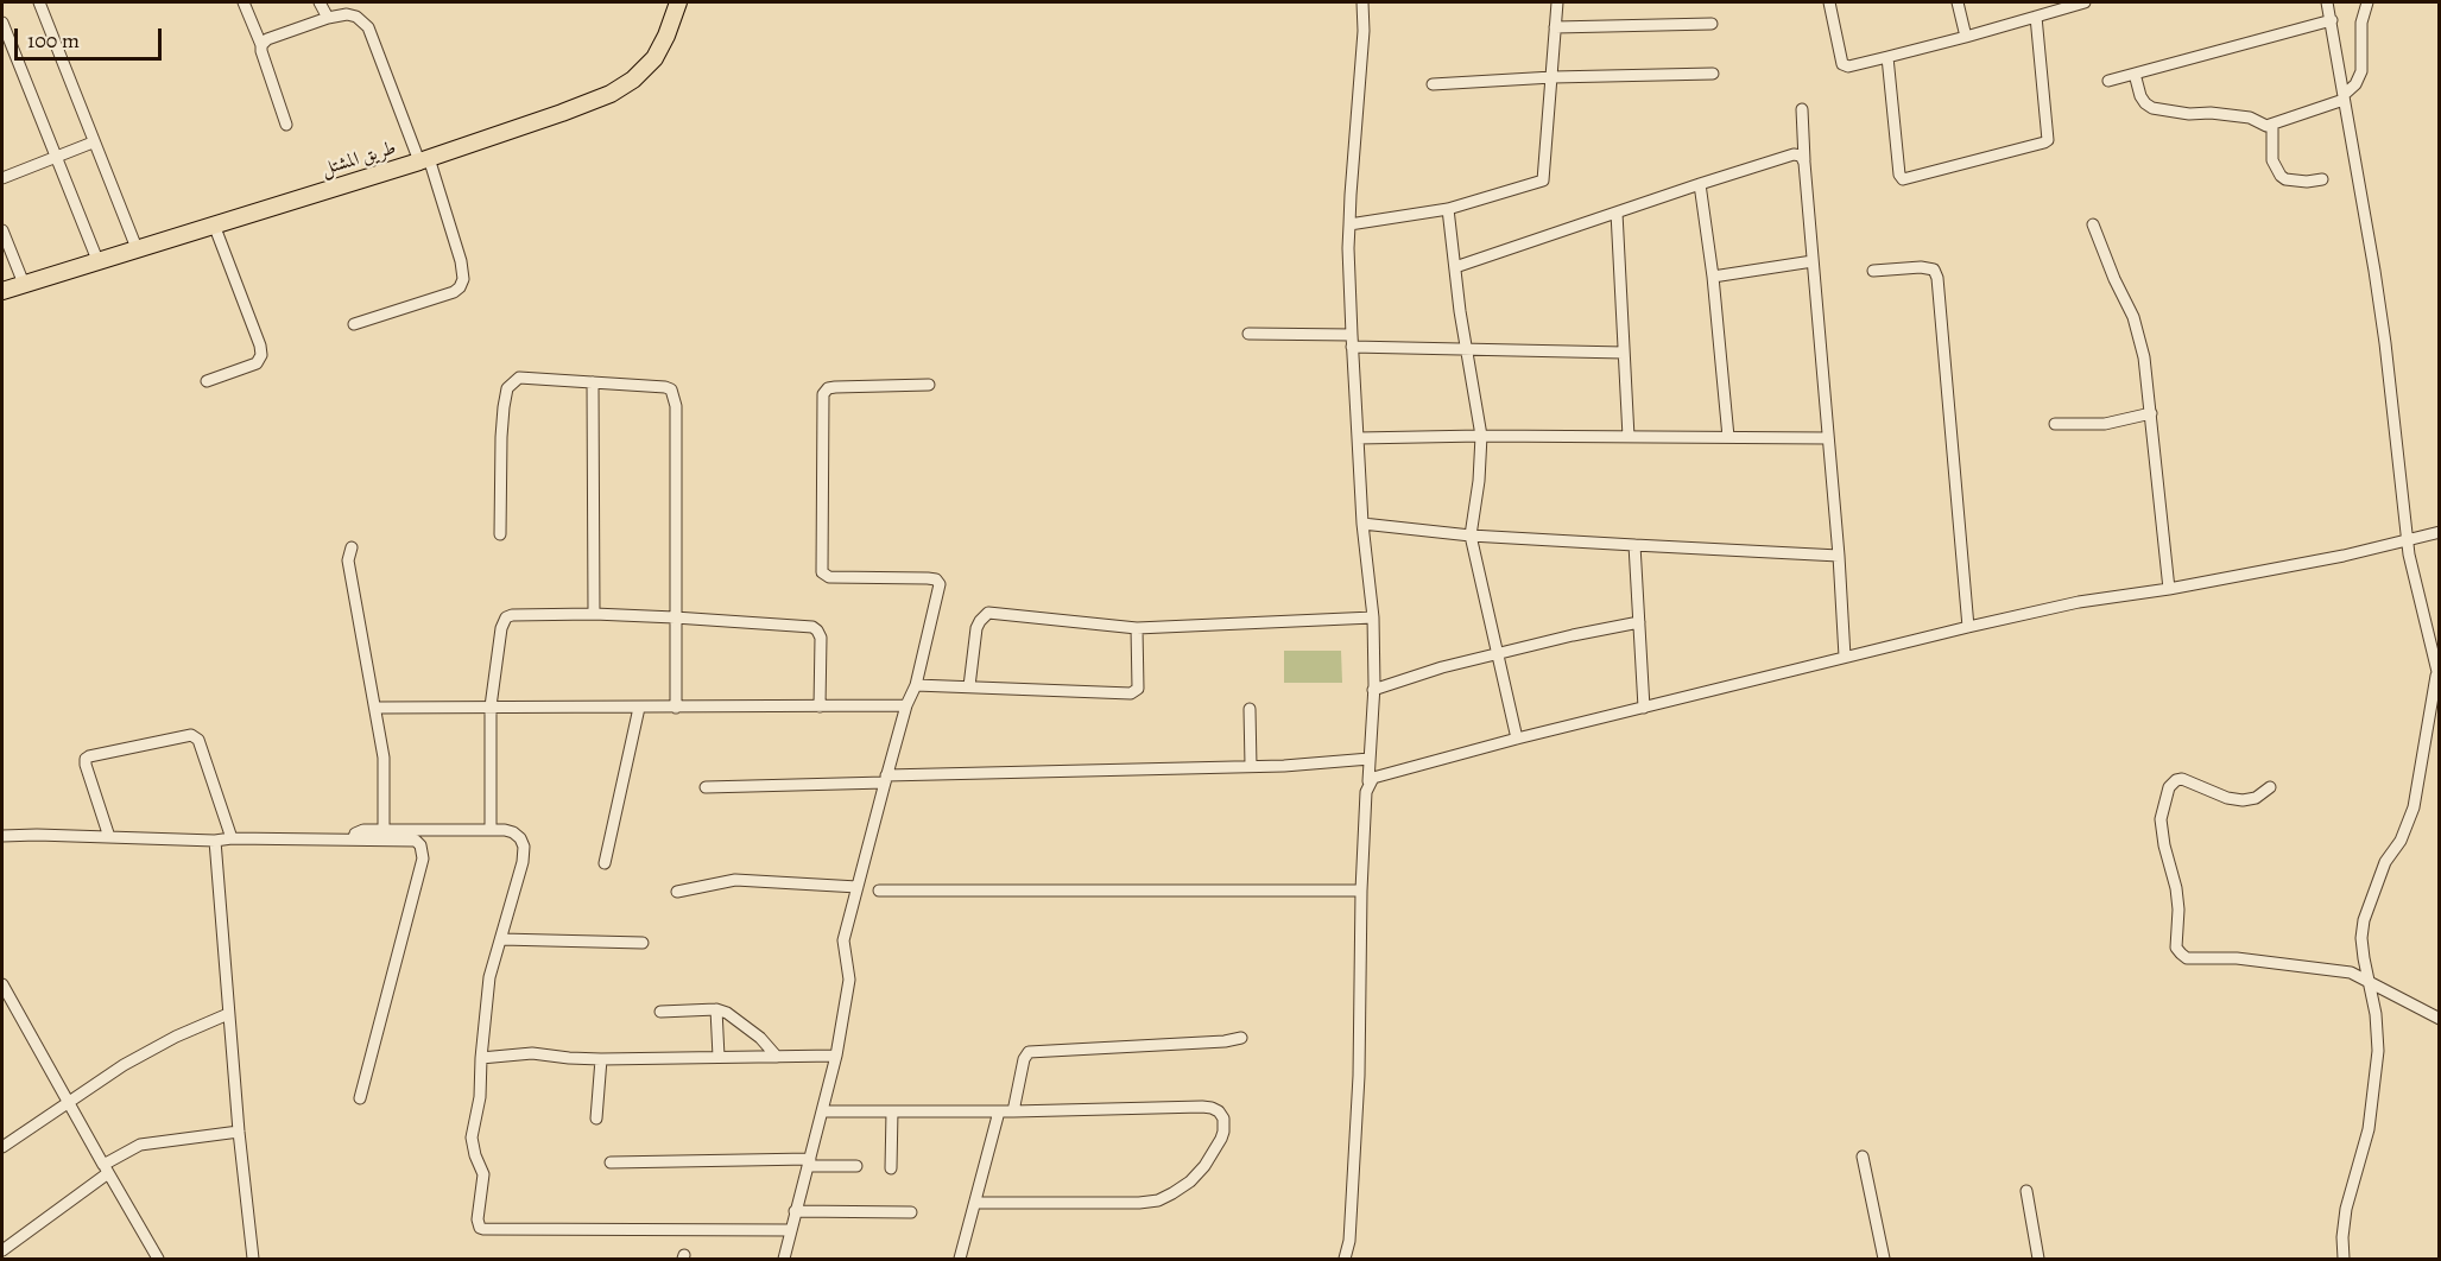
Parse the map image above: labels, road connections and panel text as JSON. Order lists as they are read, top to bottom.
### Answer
{
  "streets": {
    "main road": ["طريق المشتل"]
  },
  "scale_bar": "100 m"
}
